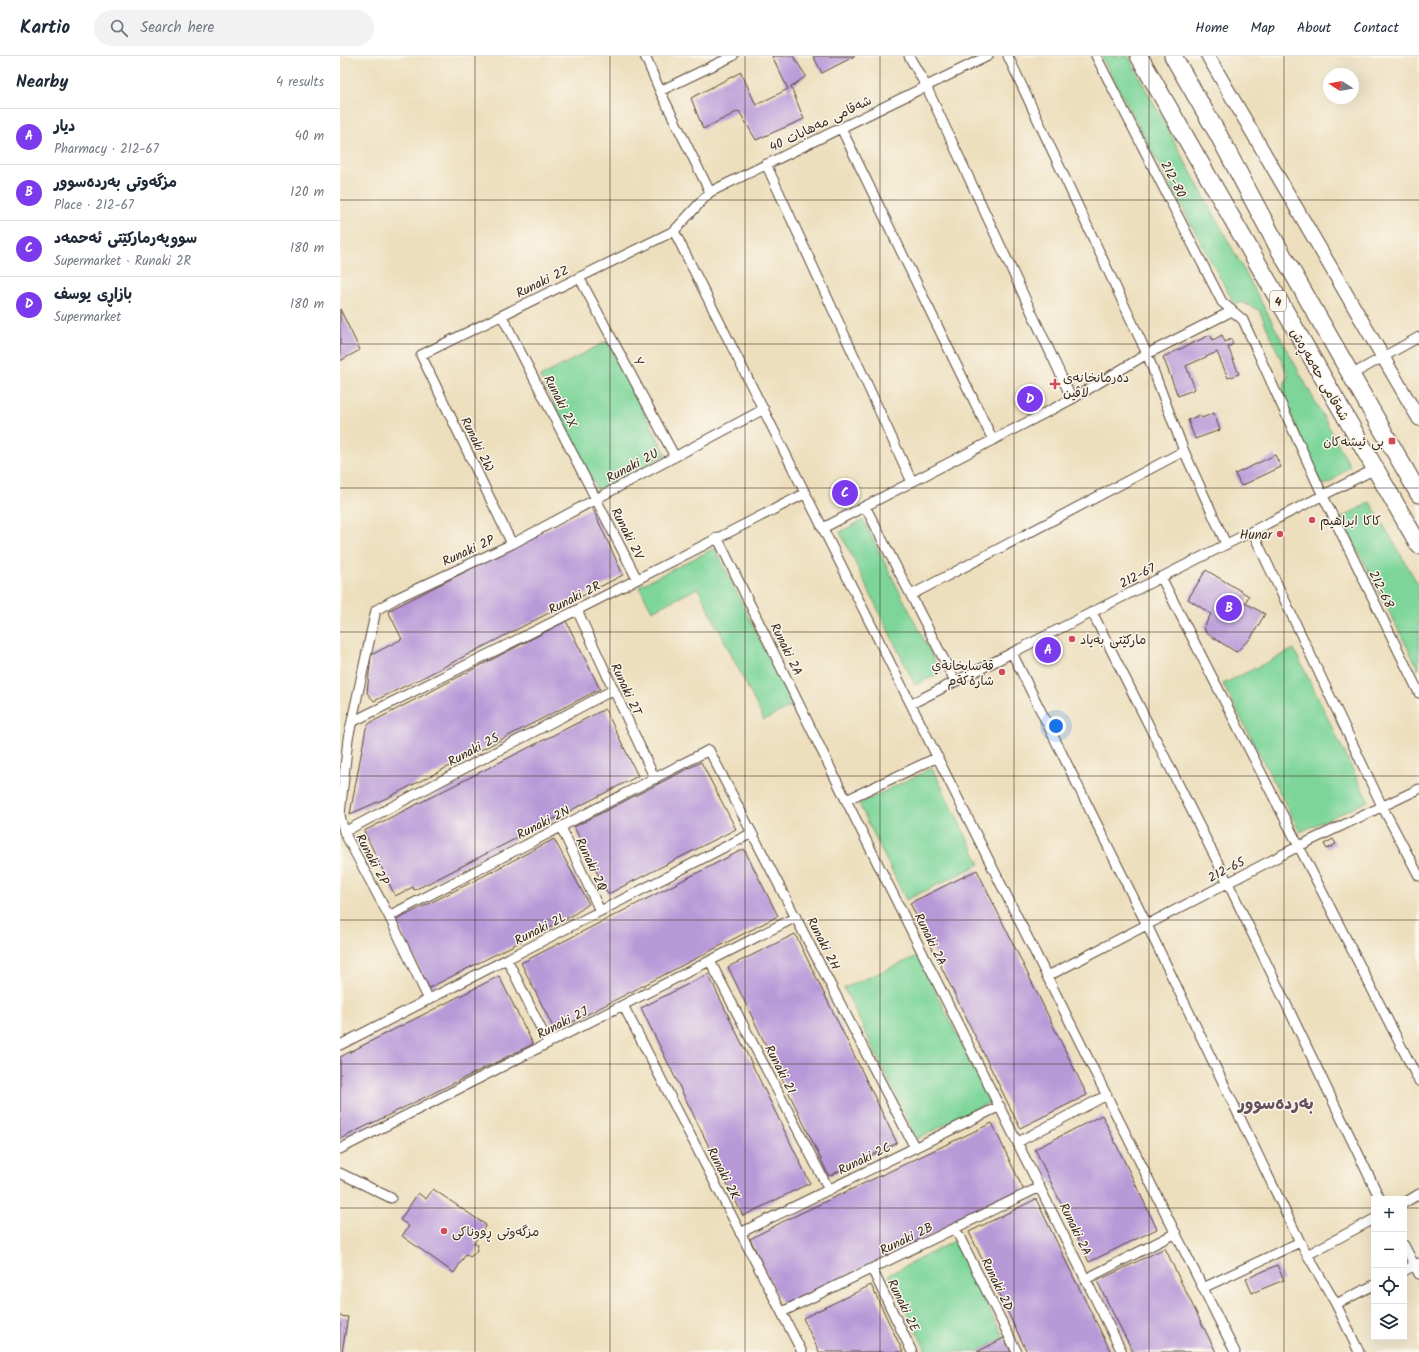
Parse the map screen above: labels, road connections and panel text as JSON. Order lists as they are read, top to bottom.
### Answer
{
  "streets": {
    "highway": ["4", "شەقامی حەمەڕەش"],
    "street": [
      "شەقامی مەهابات 40",
      "212-80",
      "Runaki 2Z",
      "Y",
      "Runaki 2X",
      "Runaki 2W",
      "Runaki 2U",
      "Runaki 2V",
      "Runaki 2P",
      "212-67",
      "212-68",
      "Runaki 2R",
      "Runaki 2A",
      "Runaki 2T",
      "Runaki 2S",
      "Runaki 2N",
      "Runaki 2Q",
      "212-65",
      "Runaki 2L",
      "Runaki 2H",
      "Runaki 2J",
      "Runaki 2I",
      "Runaki 2C",
      "Runaki 2K",
      "Runaki 2B",
      "Runaki 2D",
      "Runaki 2E"
    ]
  },
  "crossings": [
    ["شەقامی مەهابات 40", "Runaki 2Z"],
    ["212-80", "212-67"],
    ["212-80", "212-68"],
    ["Runaki 2Z", "Y"],
    ["Runaki 2Z", "Runaki 2X"],
    ["Runaki 2Z", "Runaki 2W"],
    ["Y", "Runaki 2U"],
    ["شەقامی حەمەڕەش", "212-67"],
    ["Runaki 2X", "Runaki 2U"],
    ["Runaki 2X", "Runaki 2V"],
    ["Runaki 2W", "Runaki 2U"],
    ["Runaki 2W", "Runaki 2P"],
    ["Runaki 2U", "Runaki 2V"],
    ["Runaki 2U", "Runaki 2P"],
    ["Runaki 2V", "Runaki 2R"],
    ["Runaki 2P", "Runaki 2R"],
    ["Runaki 2P", "Runaki 2S"],
    ["Runaki 2P", "Runaki 2N"],
    ["Runaki 2P", "Runaki 2L"],
    ["212-67", "212-68"],
    ["Runaki 2R", "Runaki 2A"],
    ["Runaki 2R", "Runaki 2T"],
    ["Runaki 2A", "Runaki 2C"],
    ["Runaki 2A", "Runaki 2B"],
    ["Runaki 2T", "Runaki 2S"],
    ["Runaki 2T", "Runaki 2N"],
    ["Runaki 2N", "Runaki 2Q"],
    ["Runaki 2N", "Runaki 2H"],
    ["Runaki 2Q", "Runaki 2L"],
    ["Runaki 2L", "Runaki 2H"],
    ["Runaki 2H", "Runaki 2J"],
    ["Runaki 2H", "Runaki 2C"],
    ["Runaki 2J", "Runaki 2I"],
    ["Runaki 2J", "Runaki 2K"],
    ["Runaki 2I", "Runaki 2C"],
    ["Runaki 2C", "Runaki 2K"],
    ["Runaki 2K", "Runaki 2B"],
    ["Runaki 2B", "Runaki 2D"],
    ["Runaki 2B", "Runaki 2E"]
  ],
  "districts": ["بەردەسوور"],
  "places": {
    "health": ["دەرمانخانەی لاڤین"],
    "transit": ["بی ئیشەکان"],
    "other": [
      "کاکا ابراهيم",
      "Hunar",
      "مارکێتی بەیاد",
      "قةسابخانةي شارةكةم",
      "مزگەوتی ڕووناکی"
    ]
  },
  "north": "left",
  "page": {
    "header": "Kartio",
    "search": "Search here",
    "nav": [
      "Home",
      "Map",
      "About",
      "Contact"
    ],
    "heading": ["Nearby", "4 results"],
    "list": [
      {
        "mark": "A",
        "name": "ديار",
        "note": "Pharmacy · 212-67",
        "value": "40 m"
      },
      {
        "mark": "B",
        "name": "مزگەوتی بەردەسوور",
        "note": "Place · 212-67",
        "value": "120 m"
      },
      {
        "mark": "C",
        "name": "سووپەرمارکێتی ئەحمەد",
        "note": "Supermarket · Runaki 2R",
        "value": "180 m"
      },
      {
        "mark": "D",
        "name": "بازاڕی یوسف",
        "note": "Supermarket",
        "value": "180 m"
      }
    ],
    "pins": [
      "D",
      "C",
      "B",
      "A"
    ],
    "map_buttons": ["+", "−"]
  }
}
